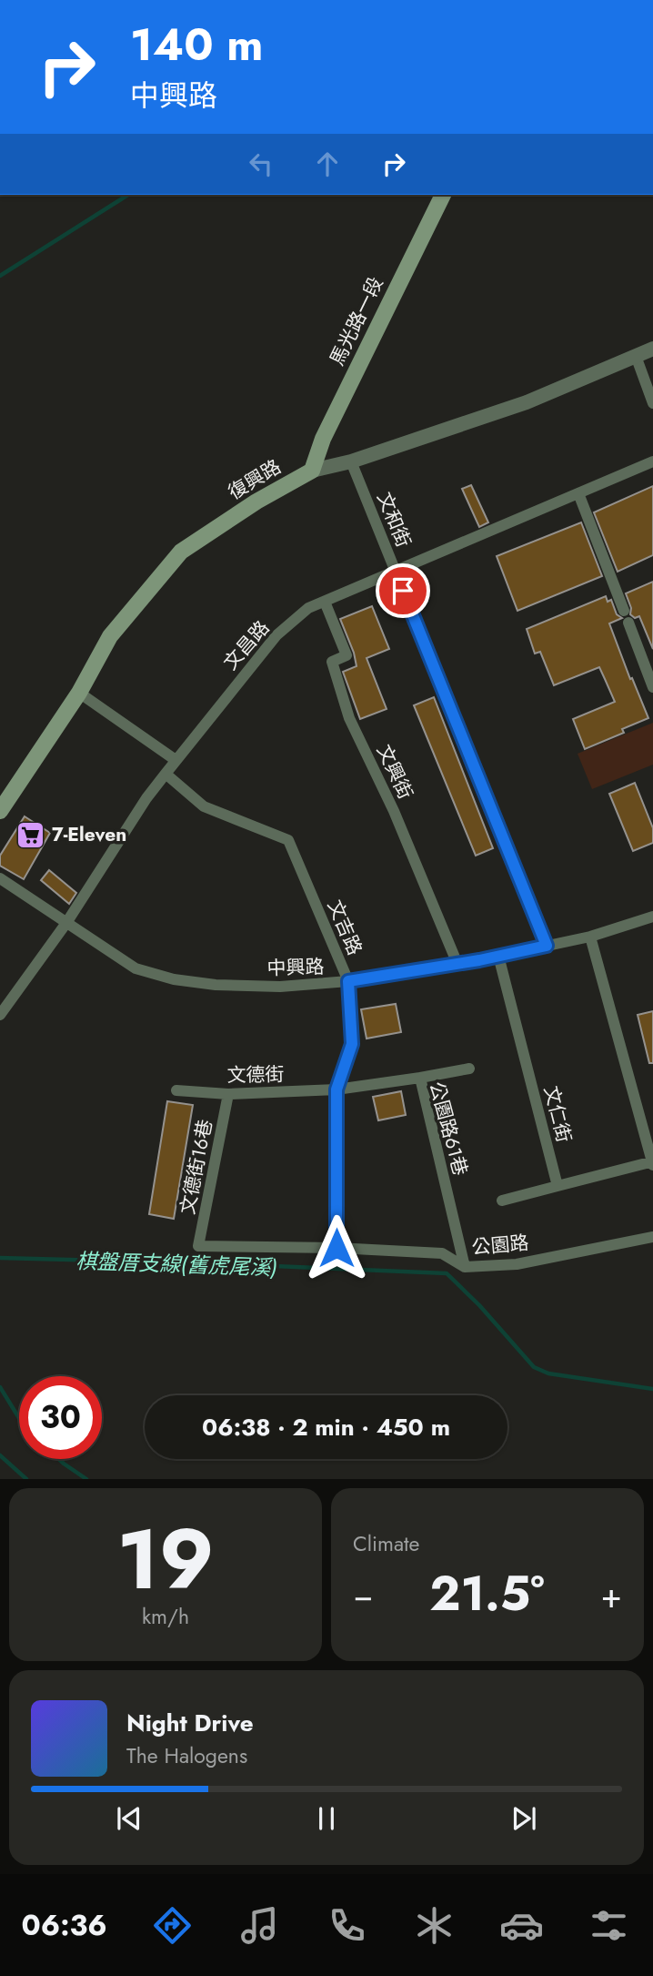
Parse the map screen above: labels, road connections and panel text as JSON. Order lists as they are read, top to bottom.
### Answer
{
  "streets": {
    "main road": ["馬光路一段", "復興路"],
    "street": [
      "文和街",
      "文昌路",
      "文興街",
      "文吉路",
      "中興路",
      "文德街",
      "文仁街",
      "公園路61巷",
      "文德街16巷",
      "公園路"
    ]
  },
  "crossings": [
    ["馬光路一段", "復興路"],
    ["復興路", "文和街"],
    ["文和街", "文昌路"],
    ["文和街", "中興路"],
    ["文昌路", "文興街"],
    ["文昌路", "文吉路"],
    ["文昌路", "中興路"],
    ["文興街", "中興路"],
    ["文吉路", "中興路"],
    ["文吉路", "文德街"],
    ["文吉路", "公園路61巷"],
    ["文吉路", "公園路"],
    ["中興路", "文仁街"],
    ["文德街", "公園路61巷"],
    ["文德街", "文德街16巷"],
    ["公園路61巷", "公園路"],
    ["文德街16巷", "公園路"]
  ],
  "water": ["棋盤厝支線(舊虎尾溪)"],
  "places": {
    "supermarket": ["7-Eleven"]
  },
  "page": {
    "turn": ["140 m", "中興路"],
    "limit": "30",
    "trip": "06:38 · 2 min · 450 m",
    "tile": [
      ["19", "km/h"],
      "Climate"
    ],
    "heat": ["−", "21.5°", "+"],
    "song": ["Night Drive", "The Halogens"],
    "tabs": "06:36"
  }
}
